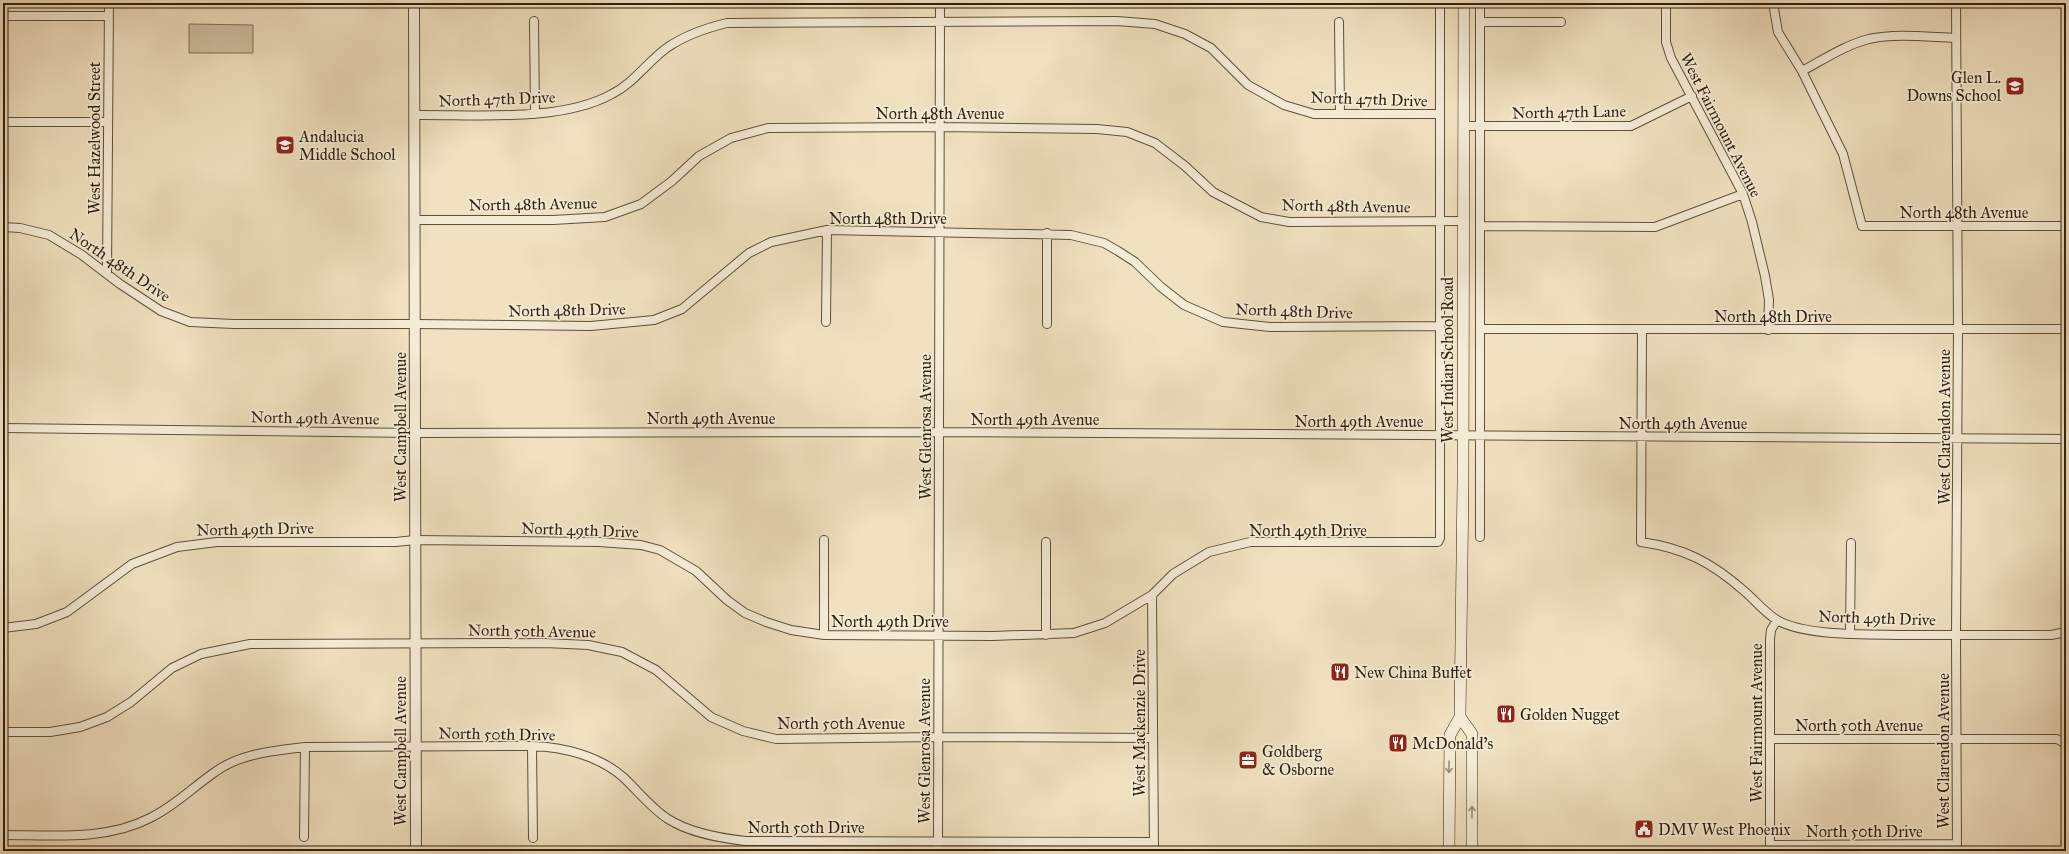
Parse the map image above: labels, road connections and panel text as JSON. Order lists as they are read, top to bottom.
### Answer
{
  "streets": {
    "main road": ["West Indian School Road"],
    "street": [
      "North 47th Drive",
      "North 47th Lane",
      "North 48th Avenue",
      "West Fairmount Avenue",
      "West Hazelwood Street",
      "North 48th Drive",
      "North 49th Avenue",
      "West Campbell Avenue",
      "West Glenrosa Avenue",
      "West Clarendon Avenue",
      "North 49th Drive",
      "North 50th Avenue",
      "West Mackenzie Drive",
      "North 50th Drive"
    ]
  },
  "crossings": [
    ["North 47th Drive", "West Indian School Road"],
    ["North 47th Drive", "West Campbell Avenue"],
    ["North 47th Drive", "West Glenrosa Avenue"],
    ["North 47th Lane", "West Fairmount Avenue"],
    ["North 47th Lane", "West Indian School Road"],
    ["North 48th Avenue", "West Indian School Road"],
    ["North 48th Avenue", "West Campbell Avenue"],
    ["North 48th Avenue", "West Glenrosa Avenue"],
    ["North 48th Avenue", "West Clarendon Avenue"],
    ["West Fairmount Avenue", "North 48th Drive"],
    ["West Fairmount Avenue", "North 49th Drive"],
    ["West Fairmount Avenue", "North 50th Avenue"],
    ["West Fairmount Avenue", "North 50th Drive"],
    ["West Hazelwood Street", "North 48th Drive"],
    ["North 48th Drive", "West Indian School Road"],
    ["North 48th Drive", "West Campbell Avenue"],
    ["North 48th Drive", "West Glenrosa Avenue"],
    ["North 48th Drive", "West Clarendon Avenue"],
    ["West Indian School Road", "North 49th Avenue"],
    ["West Indian School Road", "North 49th Drive"],
    ["North 49th Avenue", "West Campbell Avenue"],
    ["North 49th Avenue", "West Glenrosa Avenue"],
    ["North 49th Avenue", "West Clarendon Avenue"],
    ["North 49th Avenue", "North 49th Drive"],
    ["West Campbell Avenue", "North 49th Drive"],
    ["West Campbell Avenue", "North 50th Avenue"],
    ["West Campbell Avenue", "North 50th Drive"],
    ["West Glenrosa Avenue", "North 49th Drive"],
    ["West Glenrosa Avenue", "North 50th Avenue"],
    ["West Glenrosa Avenue", "North 50th Drive"],
    ["West Clarendon Avenue", "North 49th Drive"],
    ["West Clarendon Avenue", "North 50th Avenue"],
    ["West Clarendon Avenue", "North 50th Drive"],
    ["North 49th Drive", "West Mackenzie Drive"],
    ["North 50th Avenue", "West Mackenzie Drive"],
    ["West Mackenzie Drive", "North 50th Drive"]
  ],
  "places": {
    "school or university": ["Glen L. Downs School", "Andalucia Middle School"],
    "restaurant": ["New China Buffet", "Golden Nugget", "McDonald's"],
    "office": ["Goldberg & Osborne"],
    "public building": ["DMV West Phoenix"]
  }
}
